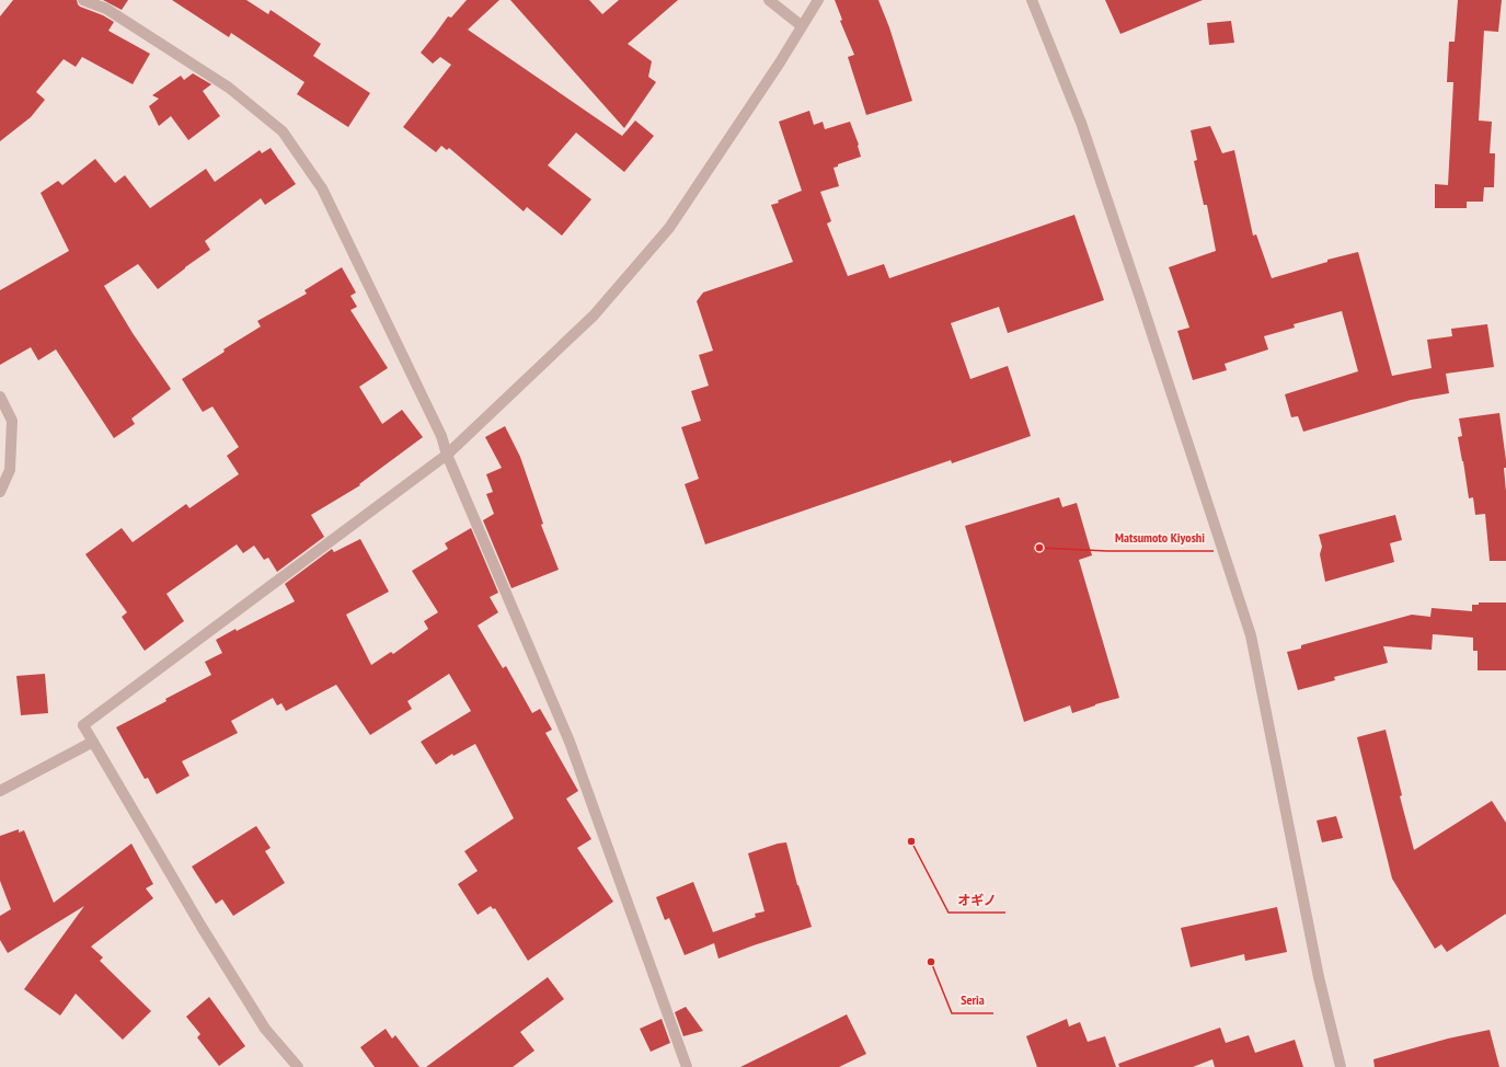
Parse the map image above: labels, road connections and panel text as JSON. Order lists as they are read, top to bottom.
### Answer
{
  "places": ["Matsumoto Kiyoshi", "オギノ", "Seria"]
}
